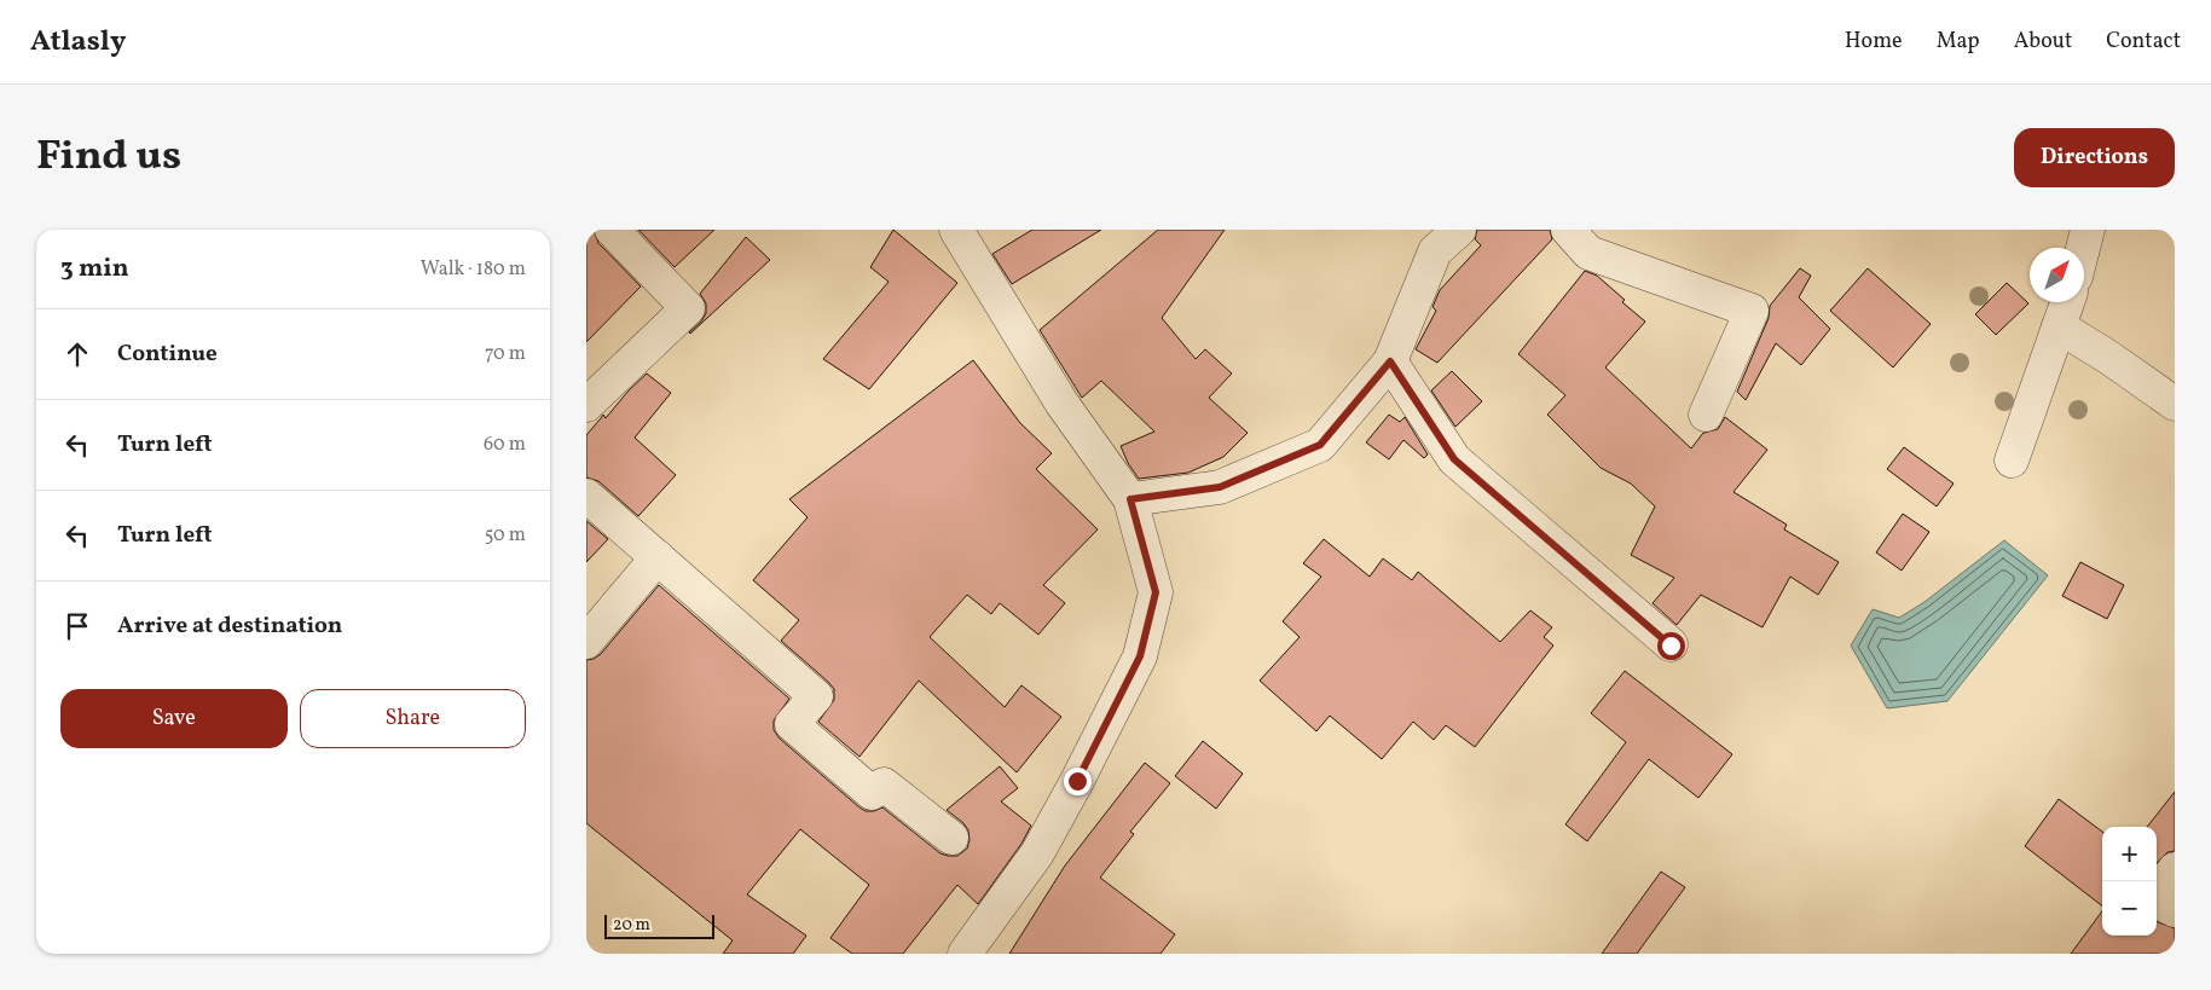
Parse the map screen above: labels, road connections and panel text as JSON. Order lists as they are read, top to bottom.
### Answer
{
  "scale_bar": "20 m",
  "north": "top right",
  "page": {
    "header": "Atlasly",
    "nav": [
      "Home",
      "Map",
      "About",
      "Contact"
    ],
    "title": "Find us",
    "buttons": [
      "Directions",
      ["Save", "Share"]
    ],
    "heading": ["3 min", "Walk · 180 m"],
    "list": [
      ["Continue", "70 m"],
      ["Turn left", "60 m"],
      ["Turn left", "50 m"],
      "Arrive at destination"
    ],
    "map_buttons": ["+", "−"],
    "scale": "20 m"
  }
}
